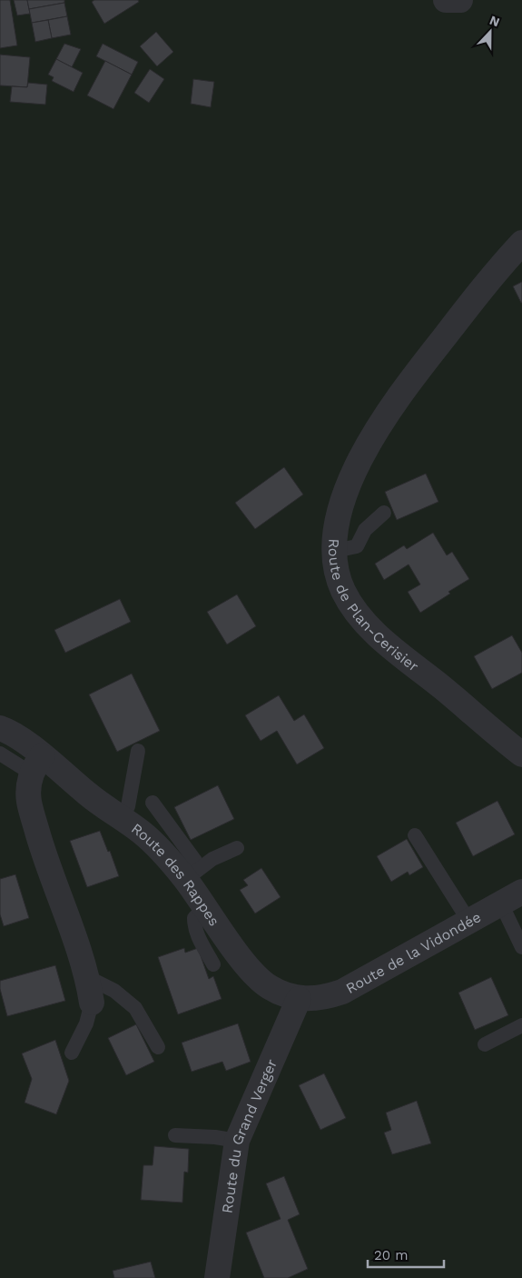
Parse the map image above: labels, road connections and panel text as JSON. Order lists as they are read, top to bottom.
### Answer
{
  "streets": {
    "street": [
      "Route de Plan-Cerisier",
      "Route des Rappes",
      "Route de la Vidondée",
      "Route du Grand Verger"
    ]
  },
  "crossings": [
    ["Route des Rappes", "Route de la Vidondée"],
    ["Route des Rappes", "Route du Grand Verger"],
    ["Route de la Vidondée", "Route du Grand Verger"]
  ],
  "scale_bar": "20 m",
  "north": "top"
}
